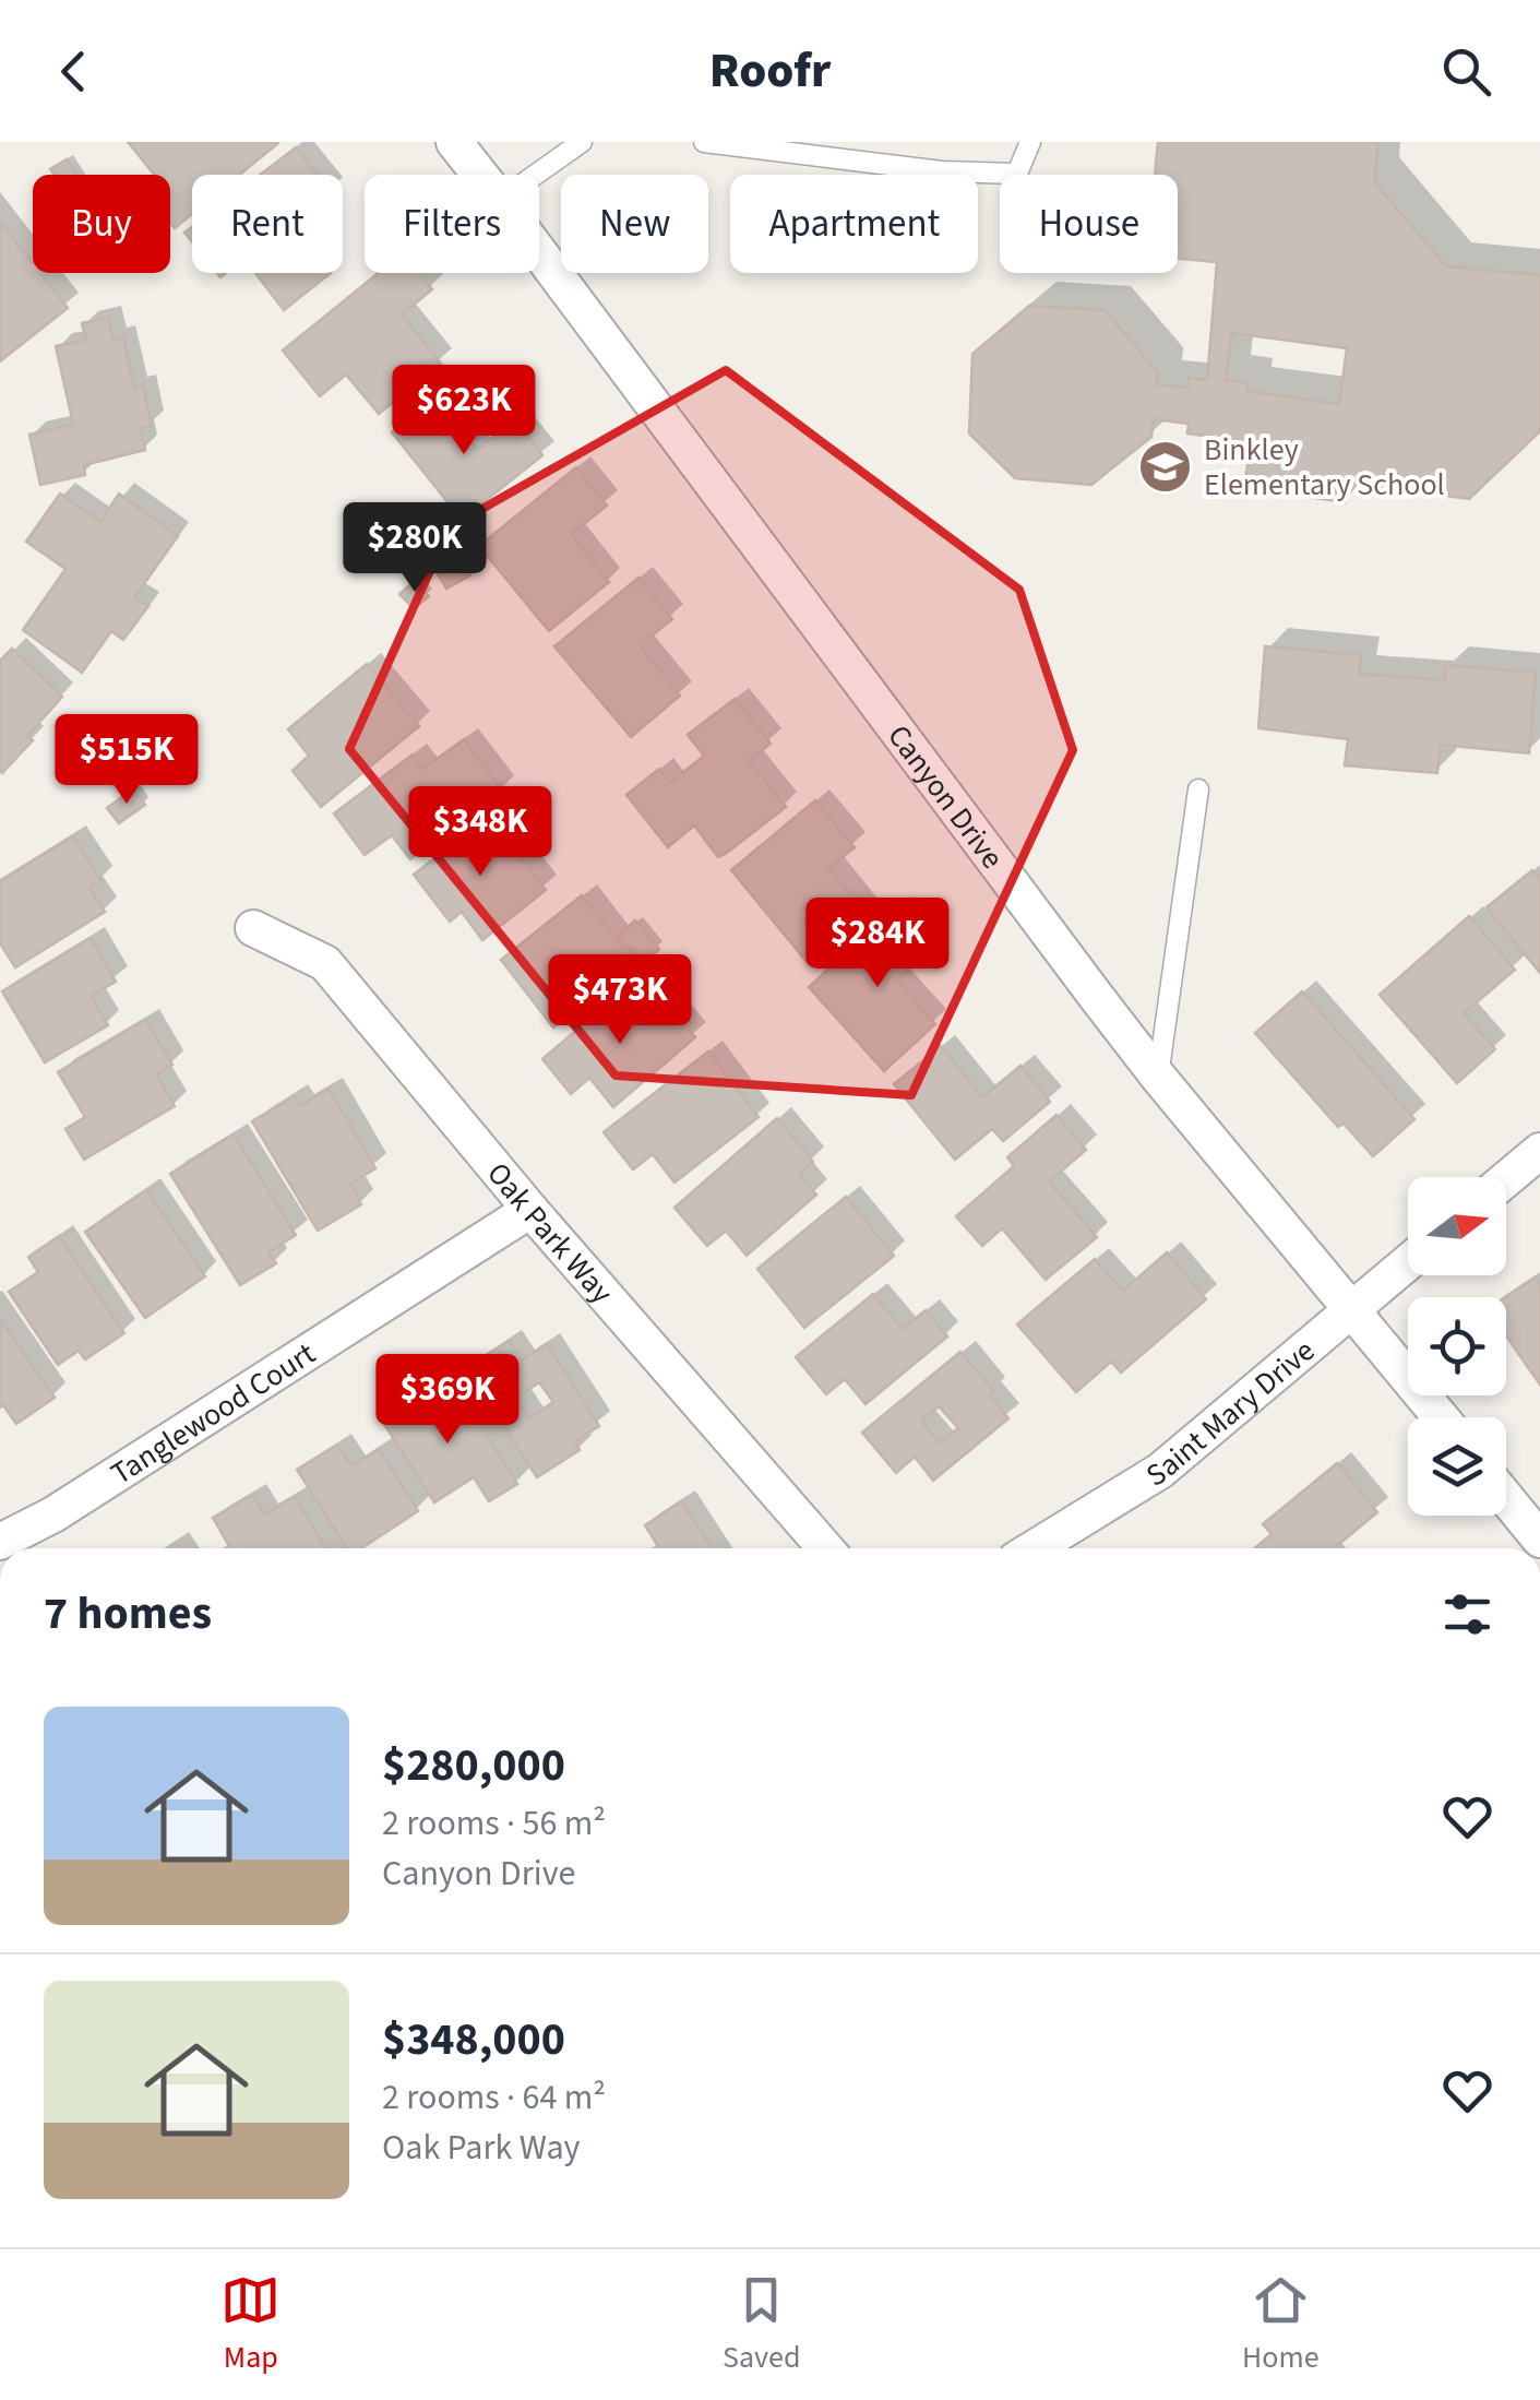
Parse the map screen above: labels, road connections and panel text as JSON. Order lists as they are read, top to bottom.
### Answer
{
  "streets": {
    "street": [
      "Canyon Drive",
      "Oak Park Way",
      "Saint Mary Drive",
      "Tanglewood Court"
    ]
  },
  "crossings": [
    ["Canyon Drive", "Saint Mary Drive"],
    ["Oak Park Way", "Tanglewood Court"]
  ],
  "places": {
    "school or university": ["Binkley Elementary School"]
  },
  "north": "right",
  "page": {
    "header": "Roofr",
    "chip": [
      "Buy",
      "Rent",
      "Filters",
      "New",
      "Apartment",
      "House"
    ],
    "price": [
      "$623K",
      "$280K",
      "$515K",
      "$348K",
      "$284K",
      "$473K",
      "$369K"
    ],
    "heading": "7 homes",
    "list": [
      {
        "name": "$280,000",
        "note": "2 rooms · 56 m² · Canyon Drive"
      },
      {
        "name": "$348,000",
        "note": "2 rooms · 64 m² · Oak Park Way"
      }
    ],
    "tabs": ["Map", "Saved", "Home"]
  }
}
